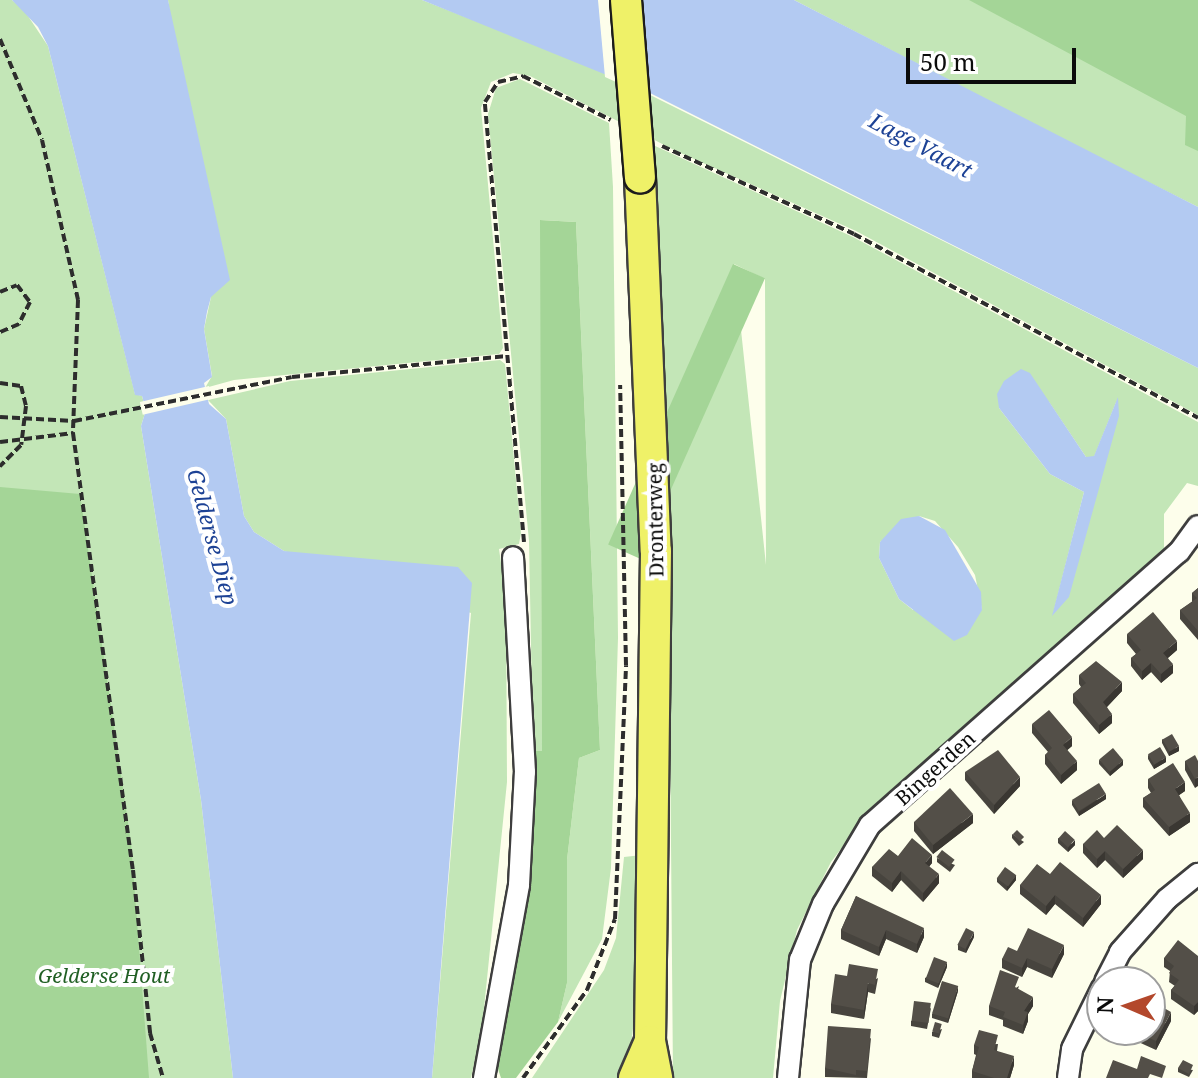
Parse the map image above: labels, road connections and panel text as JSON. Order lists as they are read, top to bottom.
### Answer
{
  "streets": {
    "main road": ["Dronterweg"],
    "street": ["Bingerden"]
  },
  "water": ["Lage Vaart", "Gelderse Diep"],
  "parks": ["Gelderse Hout"],
  "scale_bar": "50 m",
  "north": "left"
}
